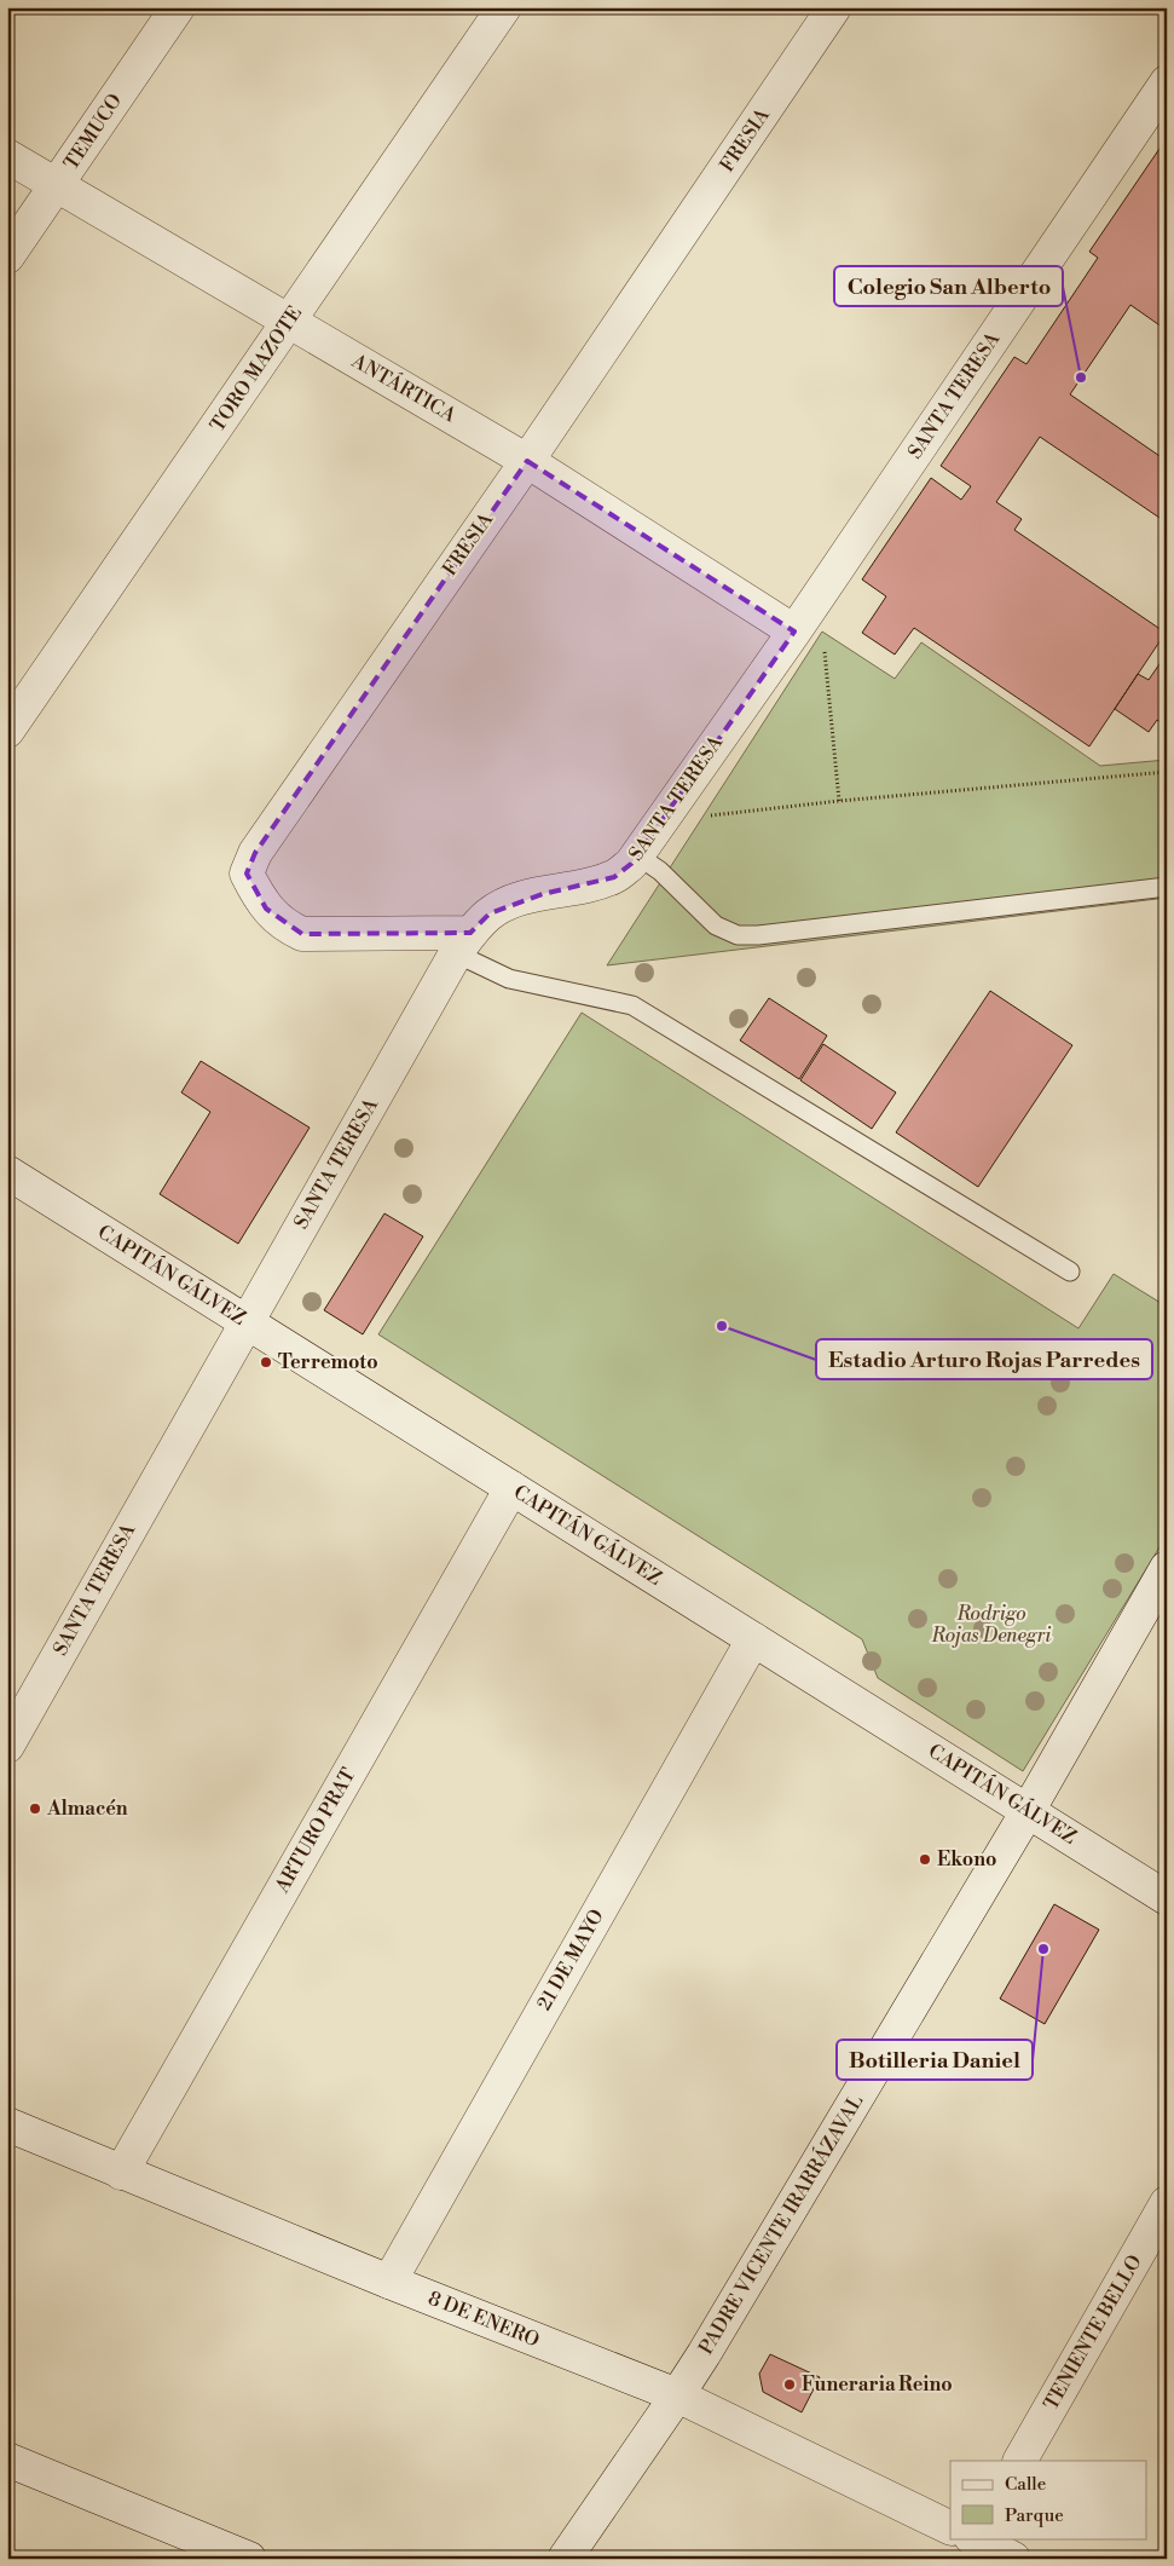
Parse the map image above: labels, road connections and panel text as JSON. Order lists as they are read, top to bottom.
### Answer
{
  "streets": {
    "street": [
      "TEMUCO",
      "FRESIA",
      "TORO MAZOTE",
      "ANTÁRTICA",
      "SANTA TERESA",
      "CAPITÁN GÁLVEZ",
      "ARTURO PRAT",
      "21 DE MAYO",
      "PADRE VICENTE IRARRÁZAVAL",
      "8 DE ENERO",
      "TENIENTE BELLO"
    ]
  },
  "crossings": [
    ["TEMUCO", "ANTÁRTICA"],
    ["FRESIA", "ANTÁRTICA"],
    ["FRESIA", "SANTA TERESA"],
    ["TORO MAZOTE", "ANTÁRTICA"],
    ["ANTÁRTICA", "SANTA TERESA"],
    ["SANTA TERESA", "CAPITÁN GÁLVEZ"],
    ["CAPITÁN GÁLVEZ", "ARTURO PRAT"],
    ["CAPITÁN GÁLVEZ", "21 DE MAYO"],
    ["CAPITÁN GÁLVEZ", "PADRE VICENTE IRARRÁZAVAL"],
    ["ARTURO PRAT", "8 DE ENERO"],
    ["21 DE MAYO", "8 DE ENERO"],
    ["PADRE VICENTE IRARRÁZAVAL", "8 DE ENERO"]
  ],
  "parks": ["Rodrigo Rojas Denegri"],
  "places": [
    "Colegio San Alberto",
    "Estadio Arturo Rojas Parredes",
    "Terremoto",
    "Almacén",
    "Ekono",
    "Botilleria Daniel",
    "Funeraria Reino"
  ],
  "legend": ["Calle", "Parque"]
}
